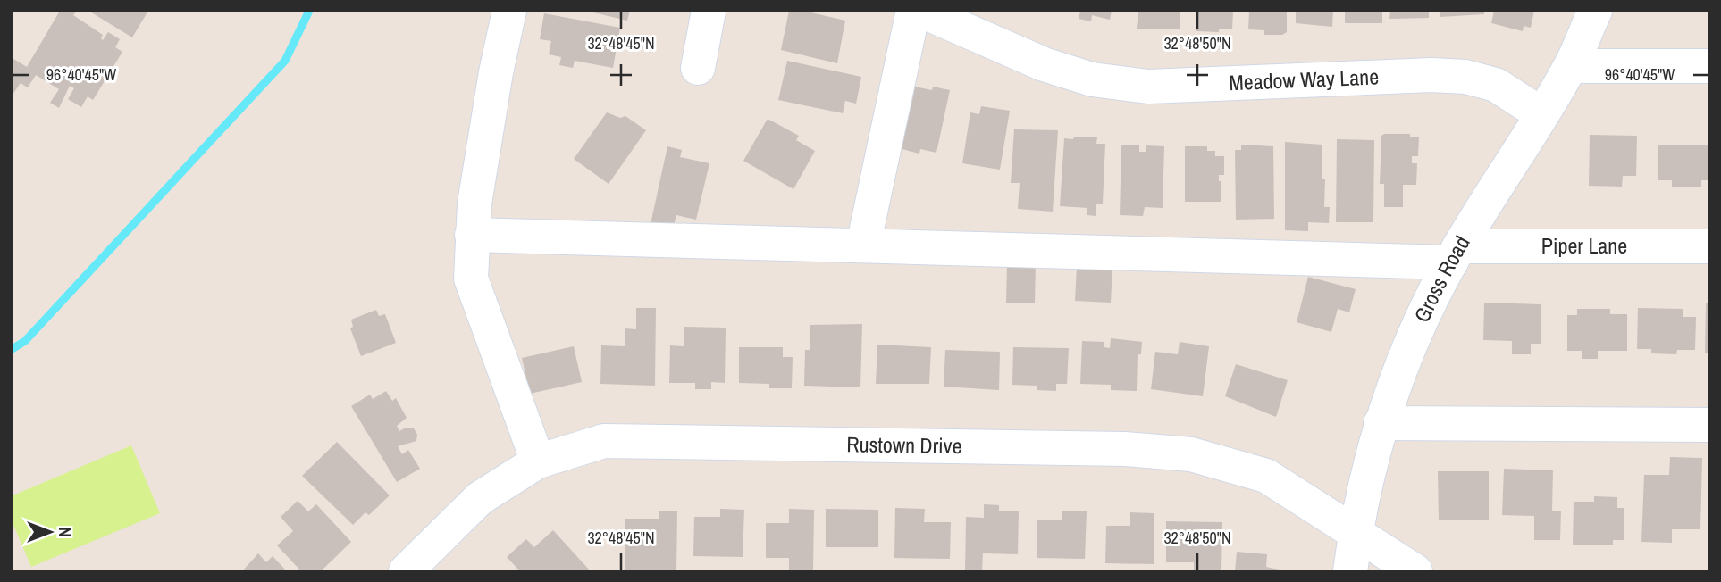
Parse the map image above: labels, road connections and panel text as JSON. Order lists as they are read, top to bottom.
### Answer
{
  "streets": {
    "street": [
      "Meadow Way Lane",
      "Piper Lane",
      "Gross Road",
      "Rustown Drive"
    ]
  },
  "crossings": [
    ["Meadow Way Lane", "Gross Road"],
    ["Piper Lane", "Gross Road"],
    ["Gross Road", "Rustown Drive"]
  ],
  "north": "right",
  "coordinates": ["32°48'45\"N", "32°48'50\"N", "96°40'45\"W"]
}
